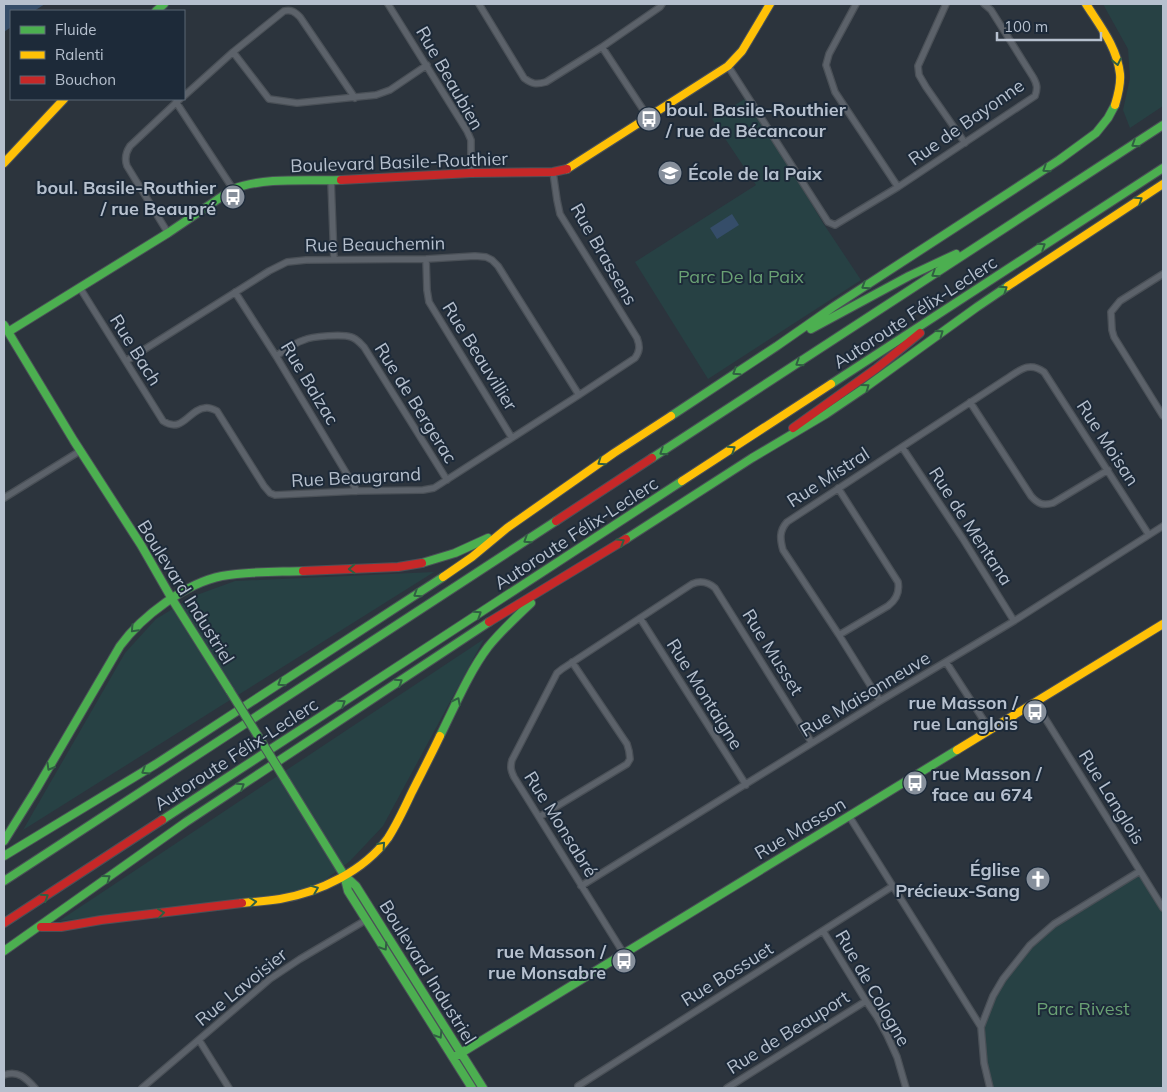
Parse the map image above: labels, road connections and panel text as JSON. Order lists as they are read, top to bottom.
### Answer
{
  "streets": {
    "main road": [
      "Boulevard Basile-Routhier",
      "Autoroute Félix-Leclerc",
      "Boulevard Industriel",
      "Rue Masson"
    ],
    "street": [
      "Rue Beaubien",
      "Rue de Bayonne",
      "Rue Beauchemin",
      "Rue Brassens",
      "Rue Bach",
      "Rue Beauvillier",
      "Rue Balzac",
      "Rue de Bergerac",
      "Rue Moisan",
      "Rue Beaugrand",
      "Rue Mistral",
      "Rue de Mentana",
      "Rue Musset",
      "Rue Montaigne",
      "Rue Maisonneuve",
      "Rue Langlois",
      "Rue Monsabré",
      "Rue Bossuet",
      "Rue Lavoisier",
      "Rue de Cologne",
      "Rue de Beauport"
    ]
  },
  "crossings": [
    ["Rue Beaubien", "Boulevard Basile-Routhier"],
    ["Rue de Bayonne", "Boulevard Basile-Routhier"],
    ["Boulevard Basile-Routhier", "Rue Brassens"],
    ["Boulevard Basile-Routhier", "Rue Bach"],
    ["Boulevard Basile-Routhier", "Boulevard Industriel"],
    ["Rue Beauchemin", "Rue Bach"],
    ["Rue Beauchemin", "Rue Beauvillier"],
    ["Rue Beauchemin", "Rue Balzac"],
    ["Rue Beauchemin", "Rue Beaugrand"],
    ["Rue Brassens", "Rue Beaugrand"],
    ["Rue Bach", "Rue Beaugrand"],
    ["Rue Beauvillier", "Rue Beaugrand"],
    ["Rue Balzac", "Rue de Bergerac"],
    ["Rue Balzac", "Rue Beaugrand"],
    ["Rue de Bergerac", "Rue Beaugrand"],
    ["Rue Moisan", "Rue Mistral"],
    ["Rue Moisan", "Rue Maisonneuve"],
    ["Rue Mistral", "Rue de Mentana"],
    ["Rue Mistral", "Rue Maisonneuve"],
    ["Rue de Mentana", "Rue Maisonneuve"],
    ["Boulevard Industriel", "Rue Masson"],
    ["Boulevard Industriel", "Rue Lavoisier"],
    ["Rue Musset", "Rue Maisonneuve"],
    ["Rue Musset", "Rue Monsabré"],
    ["Rue Montaigne", "Rue Maisonneuve"],
    ["Rue Montaigne", "Rue Monsabré"],
    ["Rue Maisonneuve", "Rue Monsabré"],
    ["Rue Langlois", "Rue Masson"],
    ["Rue Monsabré", "Rue Masson"],
    ["Rue Bossuet", "Rue de Cologne"],
    ["Rue de Cologne", "Rue de Beauport"]
  ],
  "parks": ["Parc De la Paix", "Parc Rivest"],
  "places": {
    "bus stop": [
      "boul. Basile-Routhier / rue de Bécancour",
      "boul. Basile-Routhier / rue Beaupré",
      "rue Masson / rue Langlois",
      "rue Masson / face au 674",
      "rue Masson / rue Monsabre"
    ],
    "school or university": ["École de la Paix"],
    "church": ["Église Précieux-Sang"]
  },
  "legend": ["Fluide", "Ralenti", "Bouchon"],
  "scale_bar": "100 m"
}
